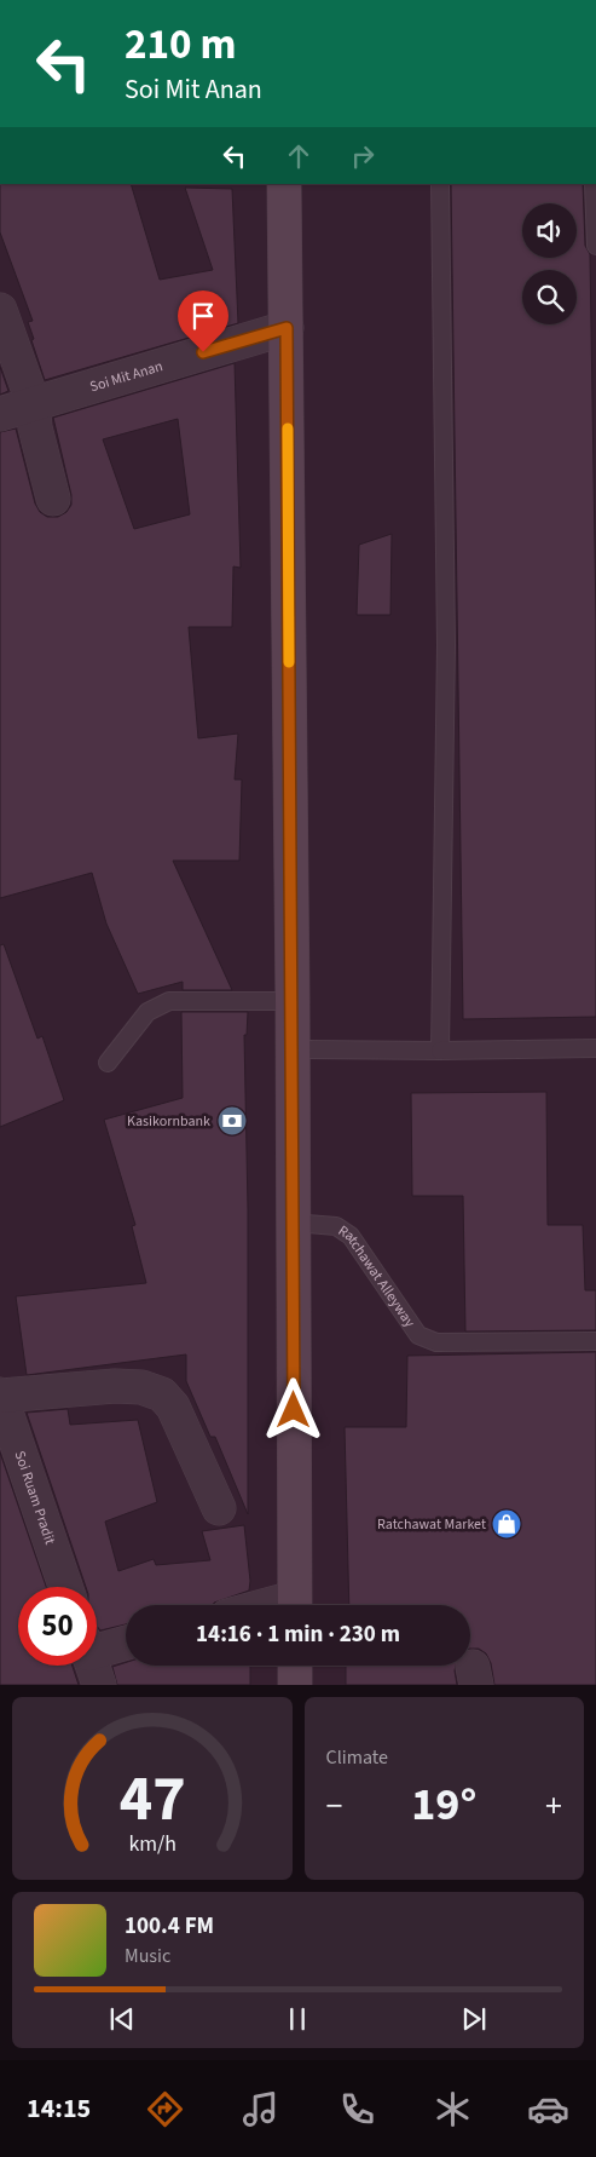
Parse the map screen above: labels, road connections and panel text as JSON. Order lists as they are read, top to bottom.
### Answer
{
  "streets": {
    "street": ["Soi Mit Anan", "Soi Ruam Pradit"],
    "lane": ["Ratchawat Alleyway"]
  },
  "places": {
    "bank": ["Kasikornbank"],
    "shop": ["Ratchawat Market"]
  },
  "page": {
    "turn": ["210 m", "Soi Mit Anan"],
    "limit": "50",
    "trip": "14:16 · 1 min · 230 m",
    "tile": "Climate",
    "heat": ["−", "19°", "+"],
    "song": ["100.4 FM", "Music"],
    "tabs": "14:15",
    "gauge": ["47", "km/h"]
  }
}
